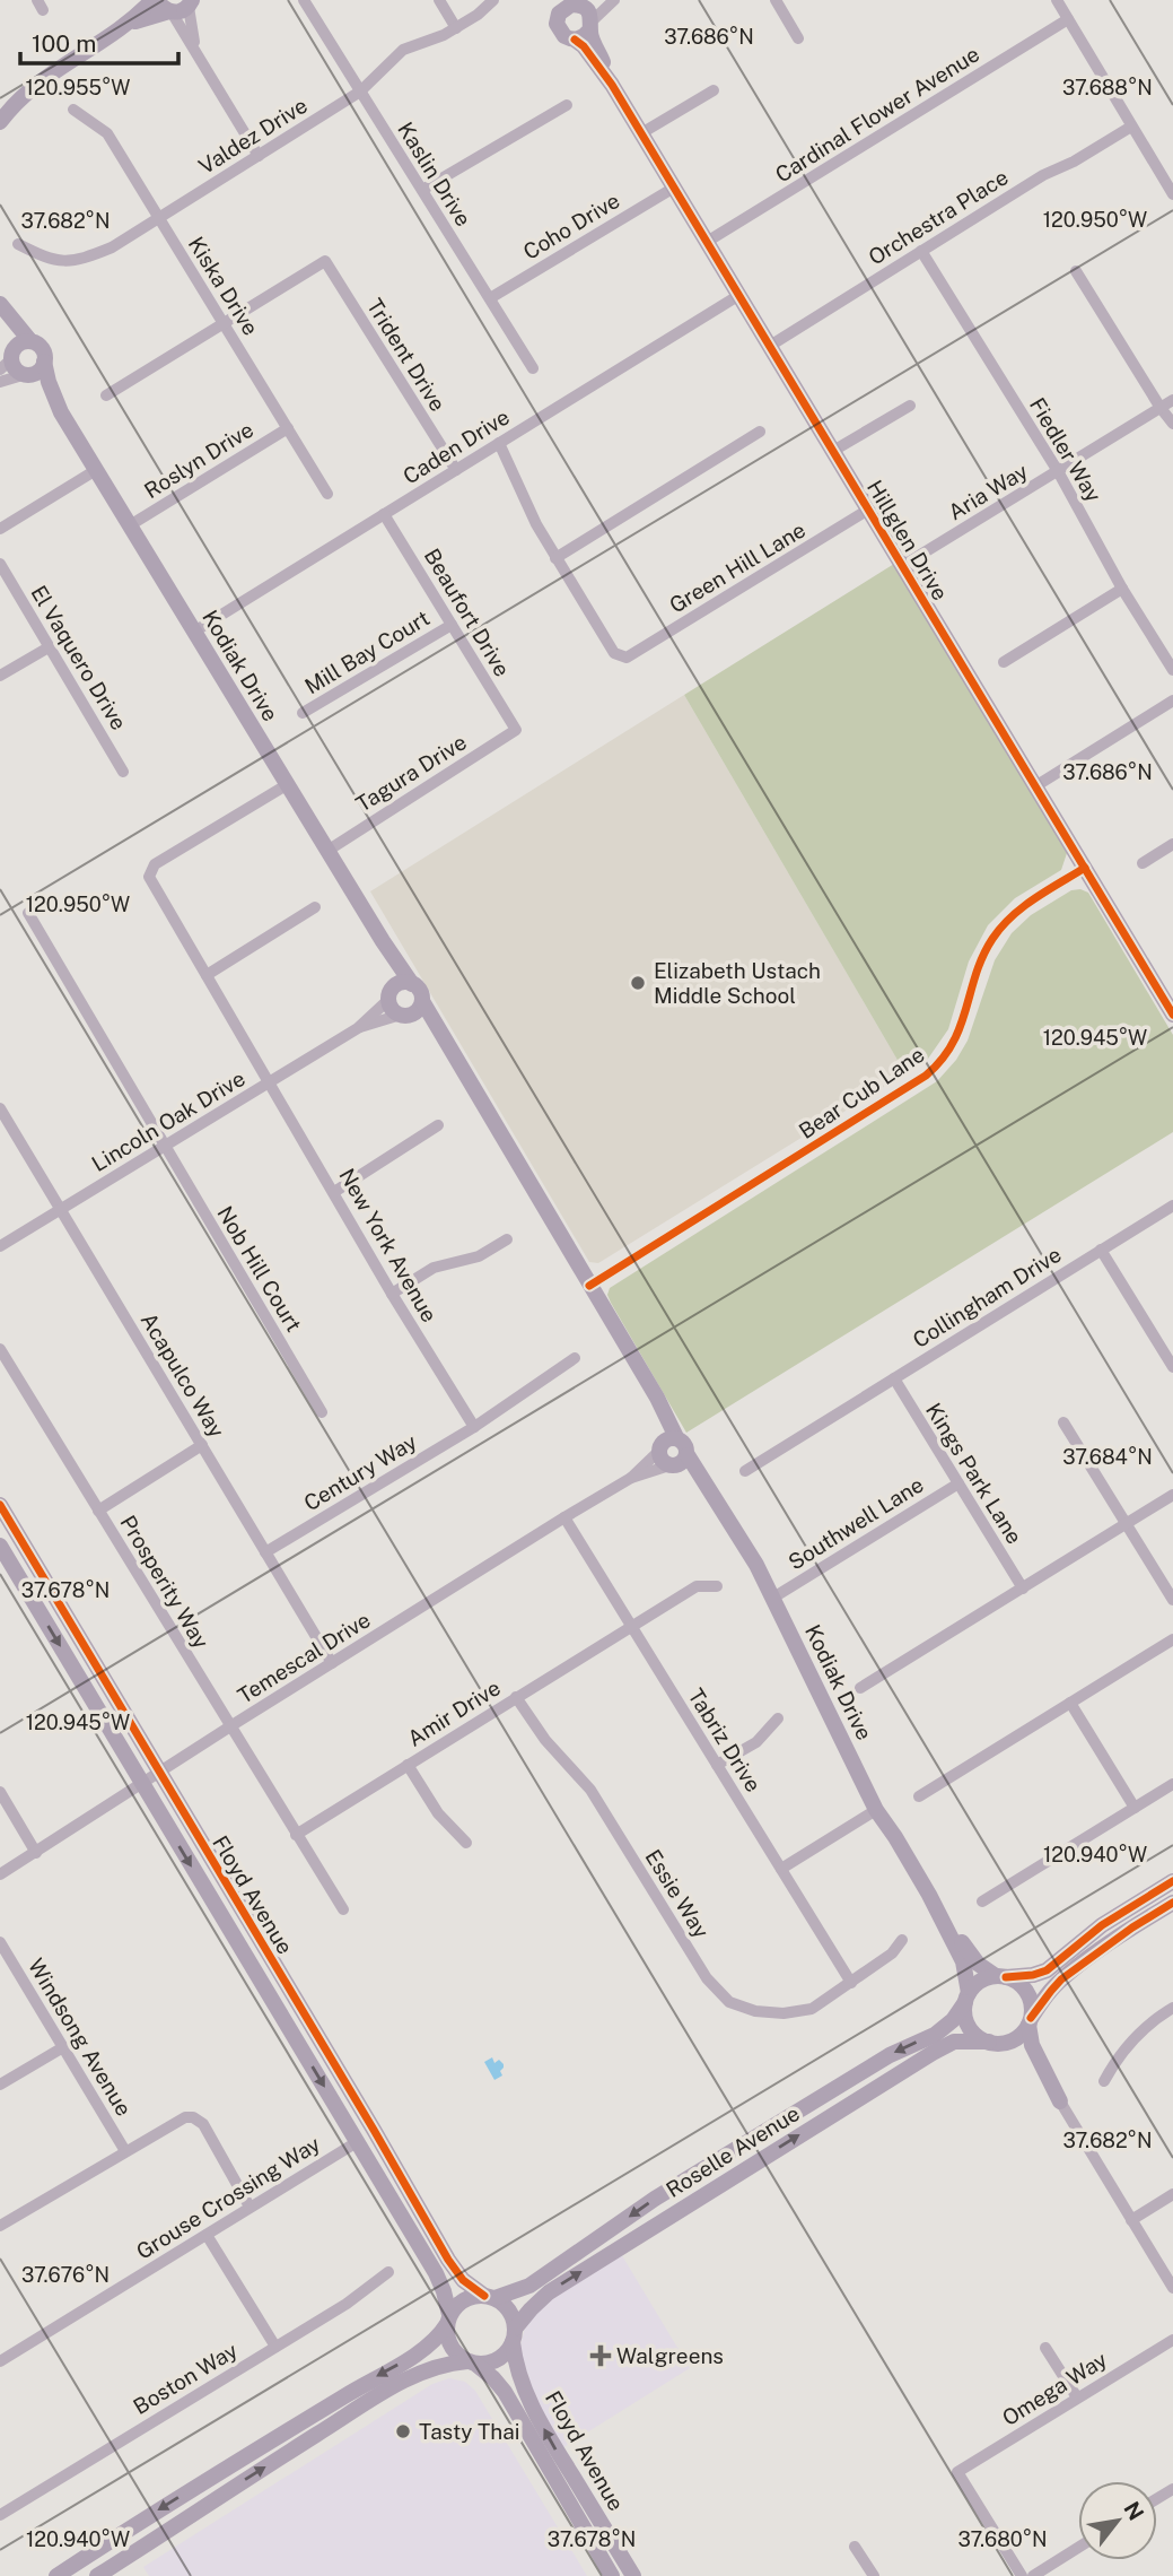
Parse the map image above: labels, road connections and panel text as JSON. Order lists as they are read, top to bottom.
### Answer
{
  "streets": {
    "street": [
      "Cardinal Flower Avenue",
      "Valdez Drive",
      "Kaslin Drive",
      "Orchestra Place",
      "Coho Drive",
      "Kiska Drive",
      "Trident Drive",
      "Caden Drive",
      "Fiedler Way",
      "Roslyn Drive",
      "Aria Way",
      "Hillglen Drive",
      "Green Hill Lane",
      "Beaufort Drive",
      "Mill Bay Court",
      "El Vaquero Drive",
      "Kodiak Drive",
      "Tagura Drive",
      "Bear Cub Lane",
      "Lincoln Oak Drive",
      "New York Avenue",
      "Nob Hill Court",
      "Collingham Drive",
      "Acapulco Way",
      "Century Way",
      "Kings Park Lane",
      "Southwell Lane",
      "Prosperity Way",
      "Temescal Drive",
      "Amir Drive",
      "Tabriz Drive",
      "Essie Way",
      "Floyd Avenue",
      "Windsong Avenue",
      "Roselle Avenue",
      "Grouse Crossing Way",
      "Boston Way",
      "Omega Way"
    ]
  },
  "crossings": [
    ["Cardinal Flower Avenue", "Hillglen Drive"],
    ["Valdez Drive", "Kaslin Drive"],
    ["Valdez Drive", "Kiska Drive"],
    ["Kaslin Drive", "Coho Drive"],
    ["Orchestra Place", "Fiedler Way"],
    ["Orchestra Place", "Hillglen Drive"],
    ["Coho Drive", "Hillglen Drive"],
    ["Kiska Drive", "Trident Drive"],
    ["Kiska Drive", "Roslyn Drive"],
    ["Trident Drive", "Caden Drive"],
    ["Caden Drive", "Hillglen Drive"],
    ["Caden Drive", "Beaufort Drive"],
    ["Caden Drive", "Kodiak Drive"],
    ["Fiedler Way", "Aria Way"],
    ["Roslyn Drive", "Kodiak Drive"],
    ["Aria Way", "Hillglen Drive"],
    ["Hillglen Drive", "Green Hill Lane"],
    ["Hillglen Drive", "Bear Cub Lane"],
    ["Beaufort Drive", "Mill Bay Court"],
    ["Beaufort Drive", "Tagura Drive"],
    ["Kodiak Drive", "Tagura Drive"],
    ["Kodiak Drive", "Lincoln Oak Drive"],
    ["Kodiak Drive", "New York Avenue"],
    ["Kodiak Drive", "Southwell Lane"],
    ["Kodiak Drive", "Temescal Drive"],
    ["Kodiak Drive", "Roselle Avenue"],
    ["Lincoln Oak Drive", "New York Avenue"],
    ["Lincoln Oak Drive", "Nob Hill Court"],
    ["Lincoln Oak Drive", "Acapulco Way"],
    ["New York Avenue", "Century Way"],
    ["Collingham Drive", "Kings Park Lane"],
    ["Acapulco Way", "Century Way"],
    ["Acapulco Way", "Temescal Drive"],
    ["Kings Park Lane", "Southwell Lane"],
    ["Prosperity Way", "Temescal Drive"],
    ["Prosperity Way", "Amir Drive"],
    ["Temescal Drive", "Tabriz Drive"],
    ["Temescal Drive", "Floyd Avenue"],
    ["Amir Drive", "Tabriz Drive"],
    ["Amir Drive", "Essie Way"],
    ["Tabriz Drive", "Essie Way"],
    ["Floyd Avenue", "Roselle Avenue"],
    ["Floyd Avenue", "Grouse Crossing Way"]
  ],
  "places": {
    "other": ["Elizabeth Ustach Middle School", "Tasty Thai"],
    "health": ["Walgreens"]
  },
  "scale_bar": "100 m",
  "north": "top right",
  "coordinates": [
    "37.686°N",
    "37.688°N",
    "120.955°W",
    "120.950°W",
    "37.682°N",
    "120.945°W",
    "37.684°N",
    "37.678°N",
    "120.940°W",
    "37.676°N",
    "37.680°N"
  ]
}
